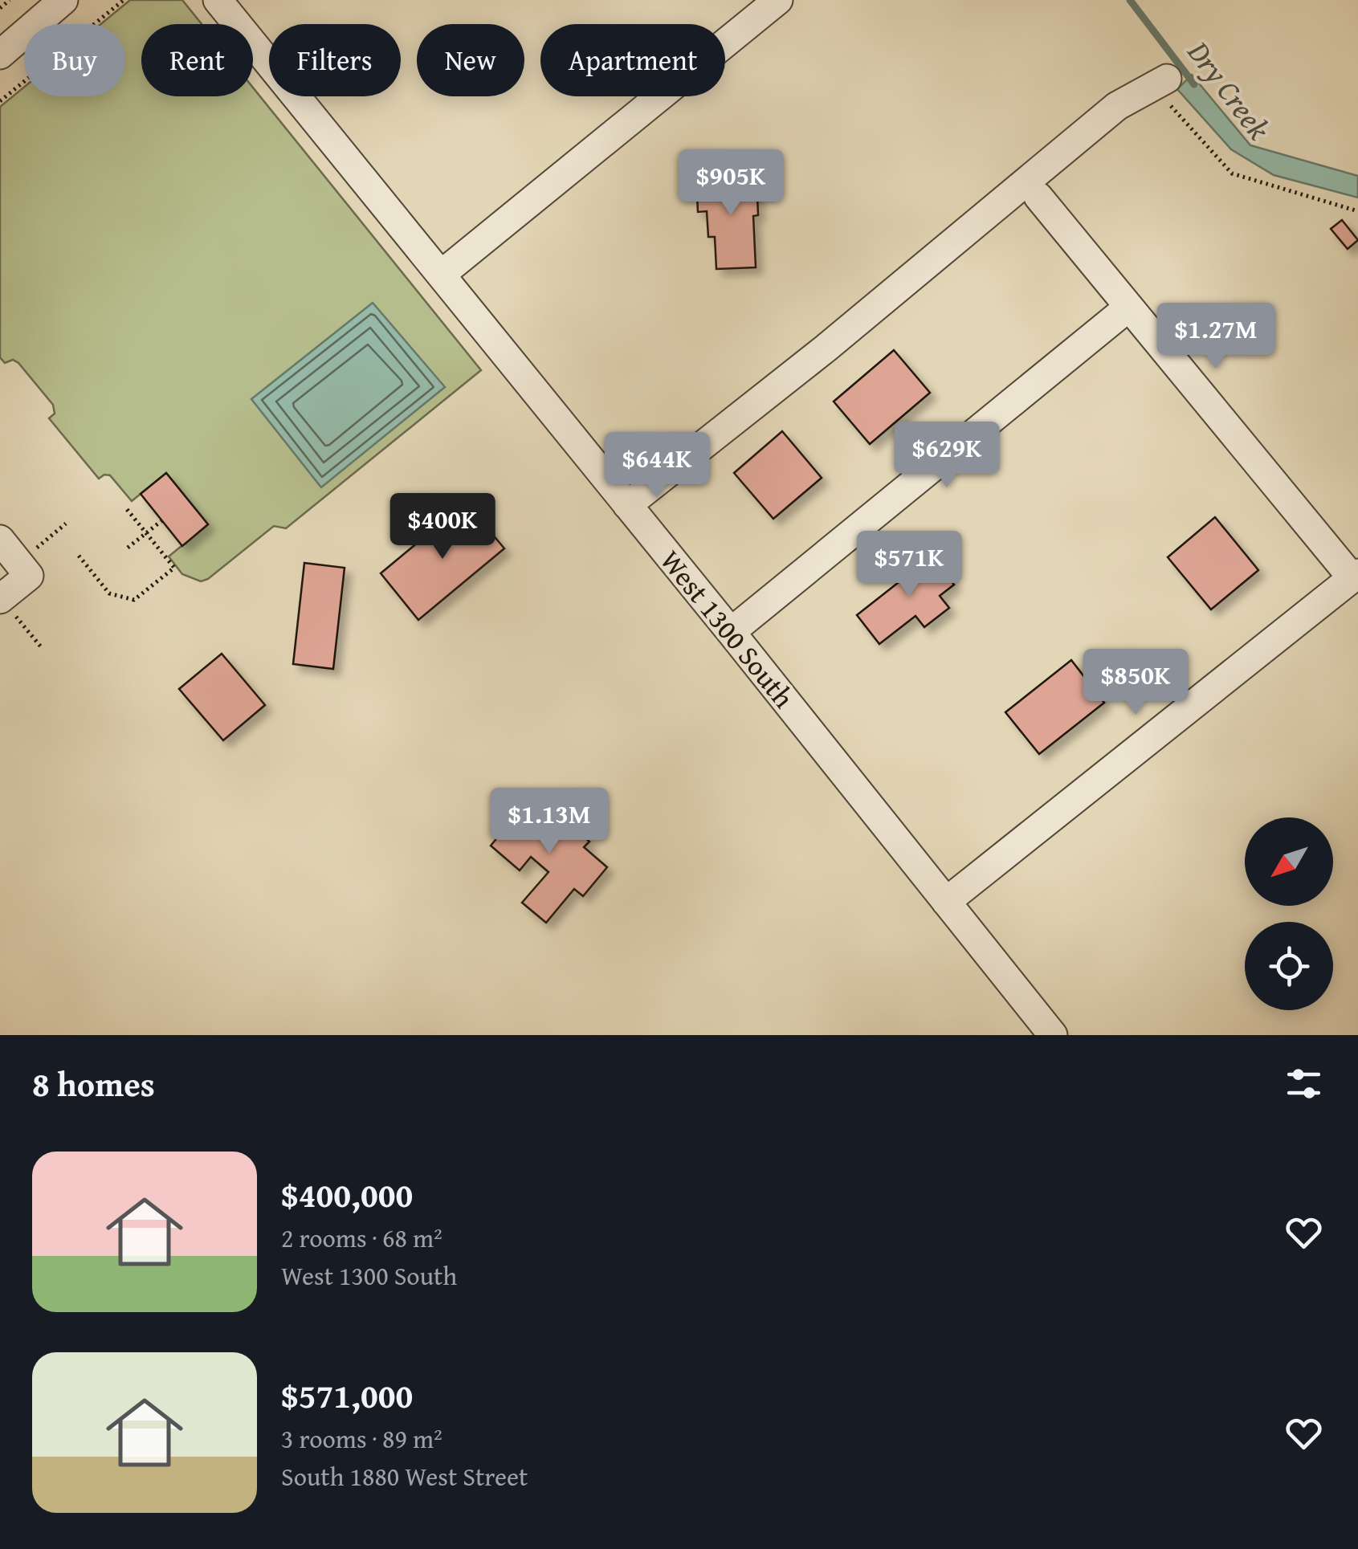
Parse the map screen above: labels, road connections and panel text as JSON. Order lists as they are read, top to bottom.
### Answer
{
  "streets": {
    "street": ["West 1300 South"]
  },
  "water": ["Dry Creek"],
  "north": "bottom left",
  "page": {
    "chip": [
      "Buy",
      "Rent",
      "Filters",
      "New",
      "Apartment"
    ],
    "price": [
      "$905K",
      "$1.27M",
      "$629K",
      "$644K",
      "$400K",
      "$571K",
      "$850K",
      "$1.13M"
    ],
    "heading": "8 homes",
    "list": [
      {
        "name": "$400,000",
        "note": "2 rooms · 68 m² · West 1300 South"
      },
      {
        "name": "$571,000",
        "note": "3 rooms · 89 m² · South 1880 West Street"
      }
    ]
  }
}
